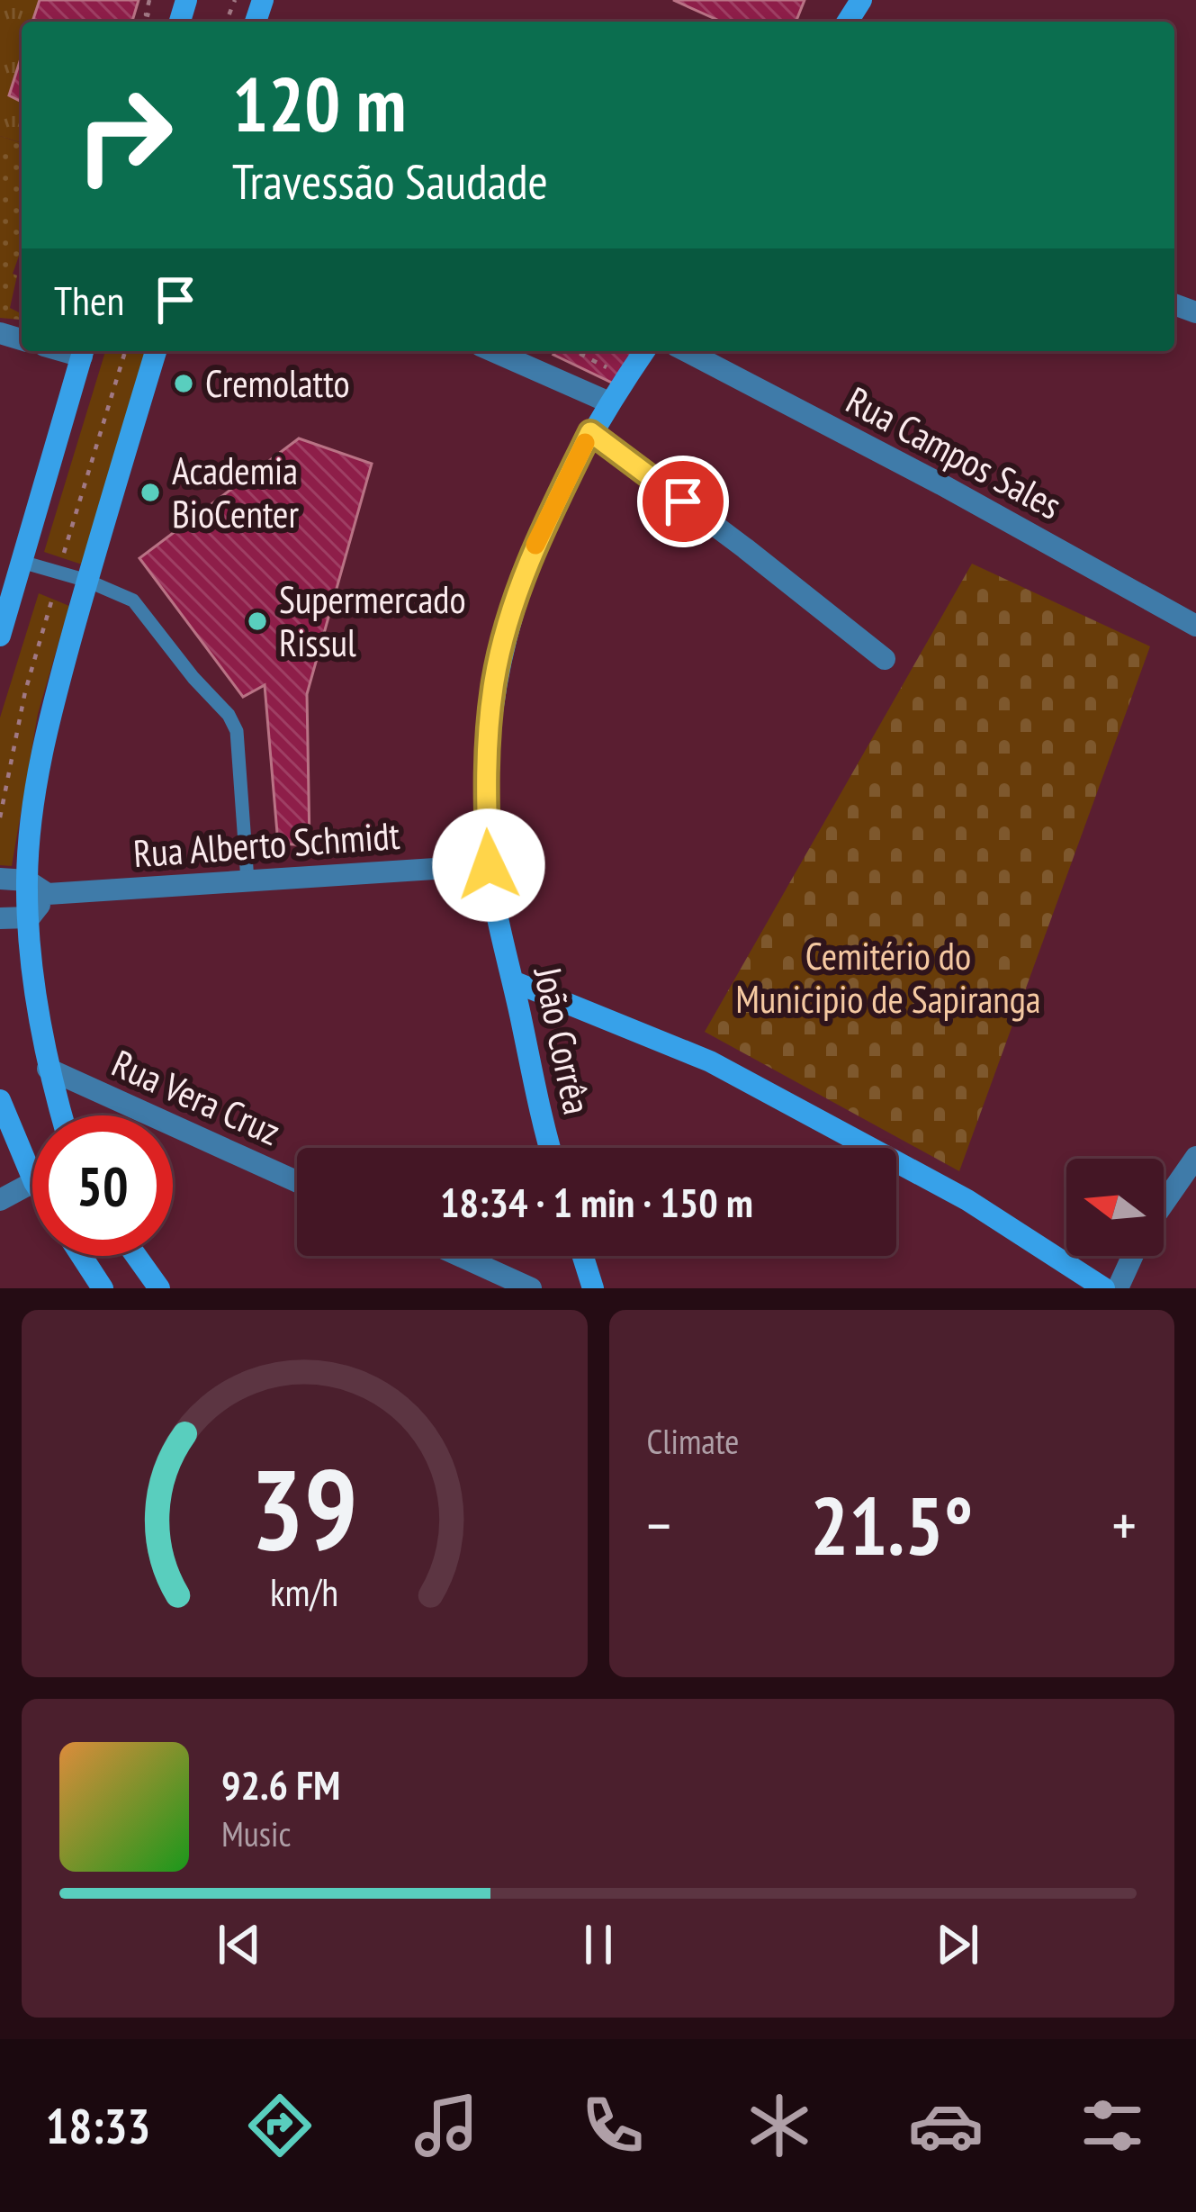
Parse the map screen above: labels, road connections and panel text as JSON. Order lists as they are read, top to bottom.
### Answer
{
  "streets": {
    "main road": ["João Corrêa"],
    "street": ["Rua Campos Sales", "Rua Alberto Schmidt", "Rua Vera Cruz"]
  },
  "crossings": [
    ["Rua Alberto Schmidt", "João Corrêa"]
  ],
  "parks": ["Cemitério do Municipio de Sapiranga"],
  "places": ["Cremolatto", "Academia BioCenter", "Supermercado Rissul"],
  "north": "left",
  "page": {
    "turn": ["120 m", "Travessão Saudade"],
    "then": "Then",
    "limit": "50",
    "trip": "18:34 · 1 min · 150 m",
    "tile": "Climate",
    "heat": ["−", "21.5°", "+"],
    "song": ["92.6 FM", "Music"],
    "tabs": "18:33",
    "gauge": ["39", "km/h"]
  }
}
